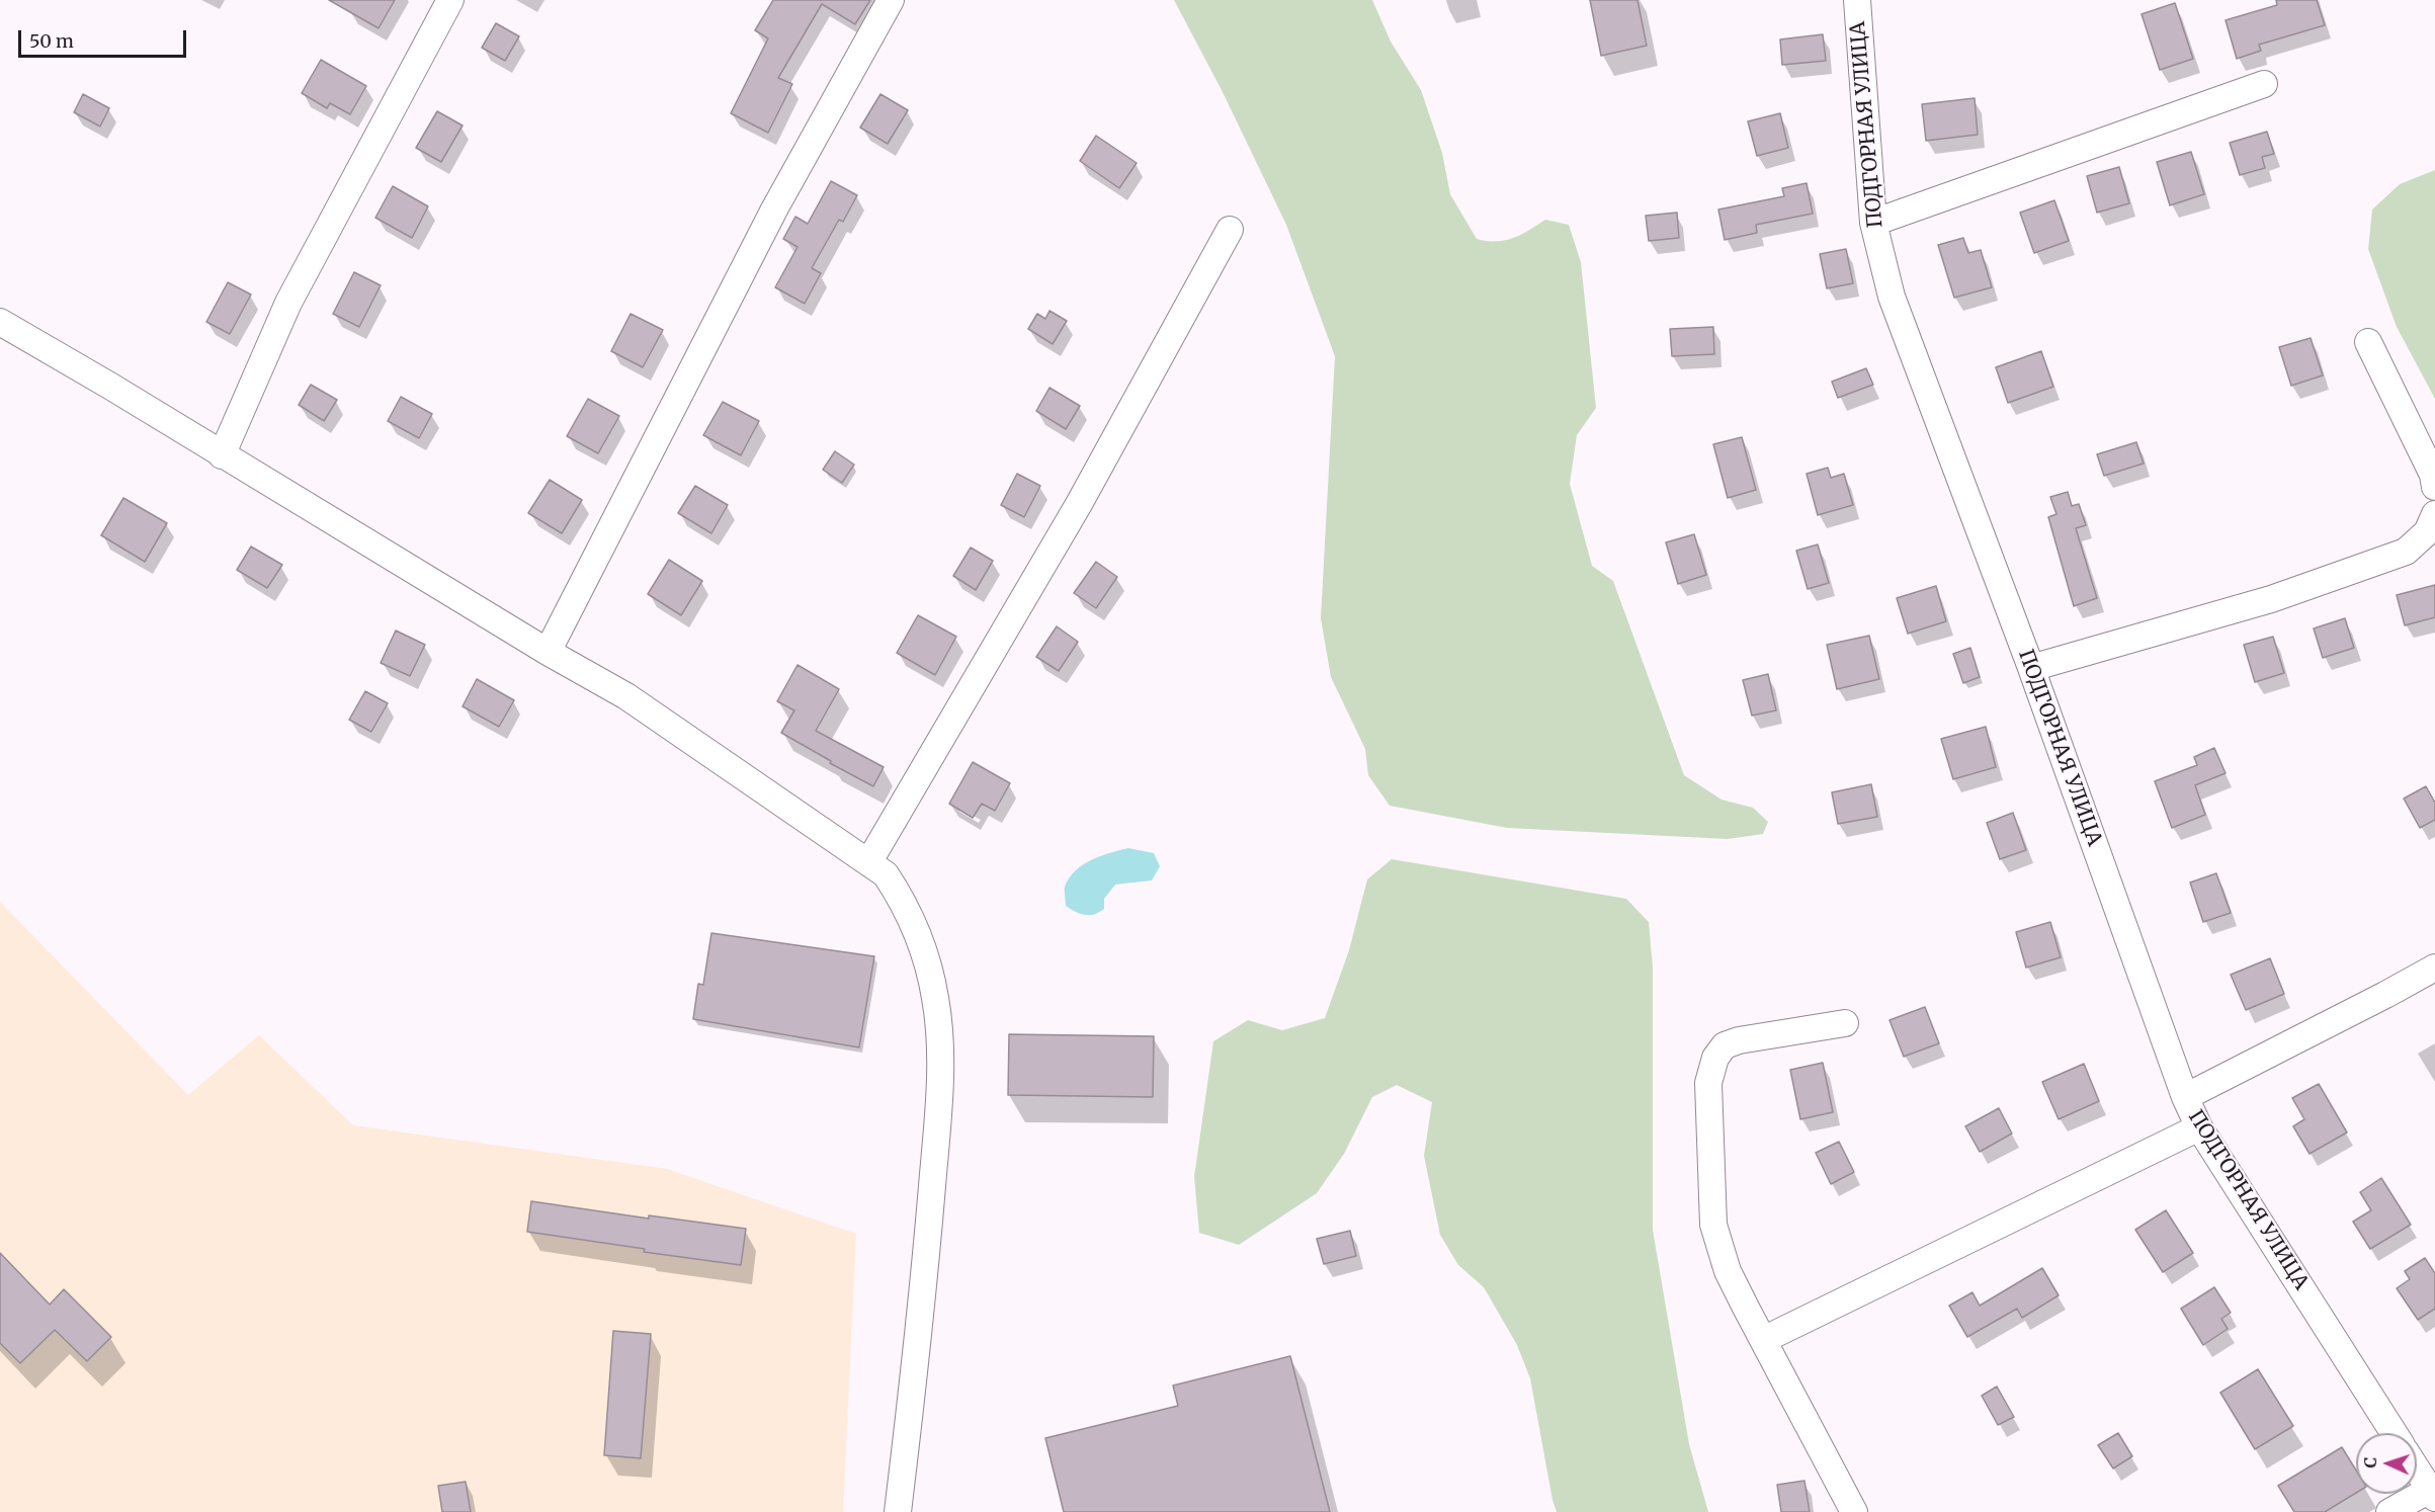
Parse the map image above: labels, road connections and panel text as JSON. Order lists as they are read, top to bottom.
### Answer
{
  "streets": {
    "street": ["ПОДГОРНАЯ УЛИЦА"]
  },
  "scale_bar": "50 m",
  "north": "left"
}
